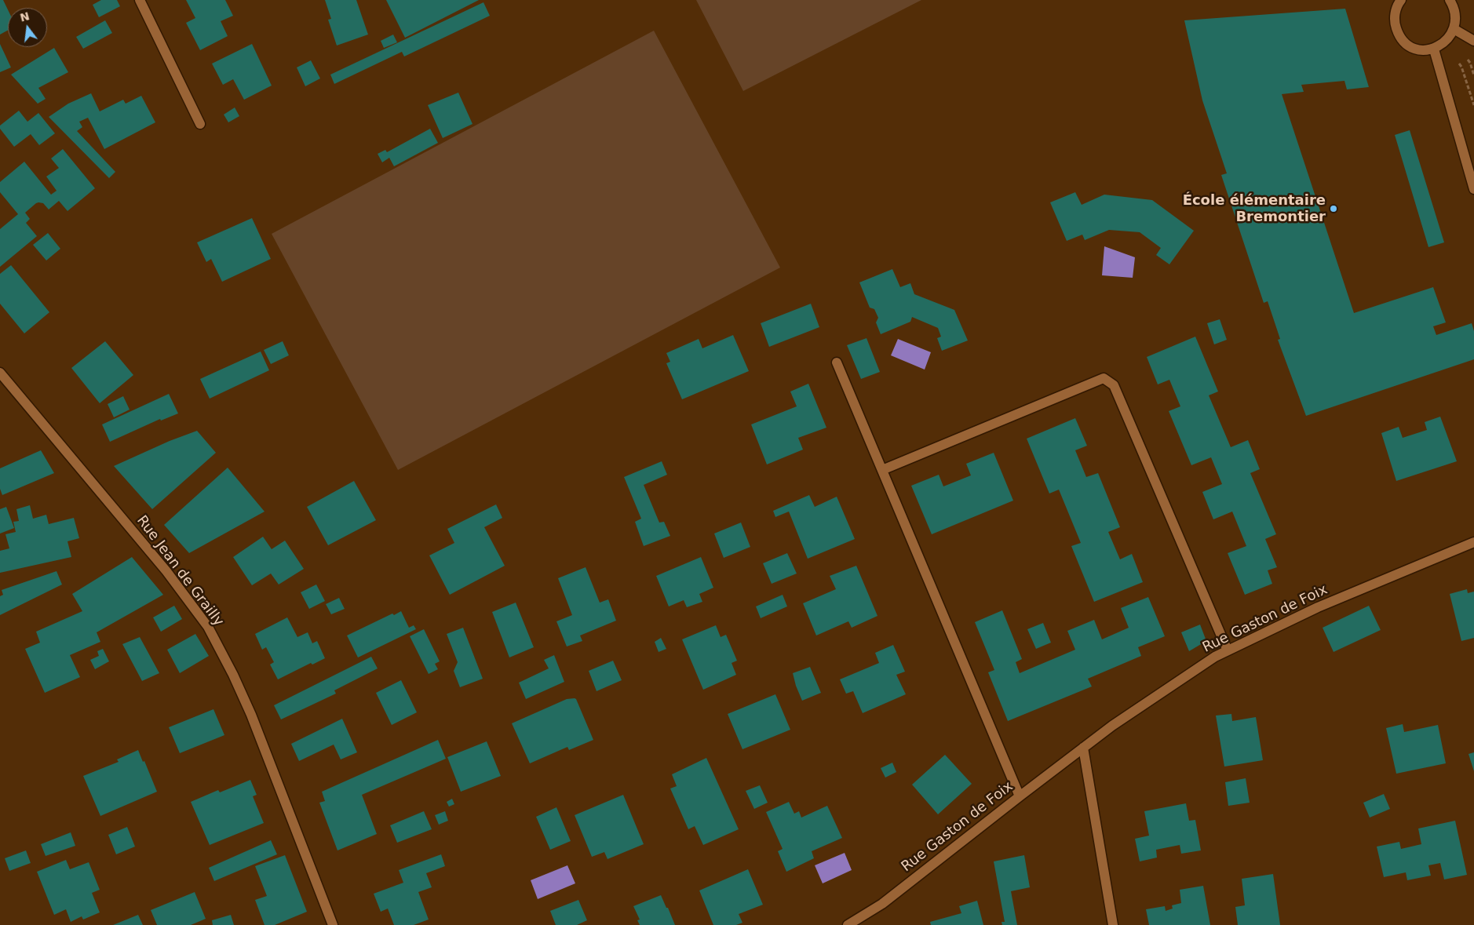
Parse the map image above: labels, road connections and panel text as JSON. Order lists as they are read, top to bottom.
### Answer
{
  "streets": {
    "street": ["Rue Jean de Grailly", "Rue Gaston de Foix"]
  },
  "places": ["École élémentaire Bremontier"],
  "north": "top"
}
